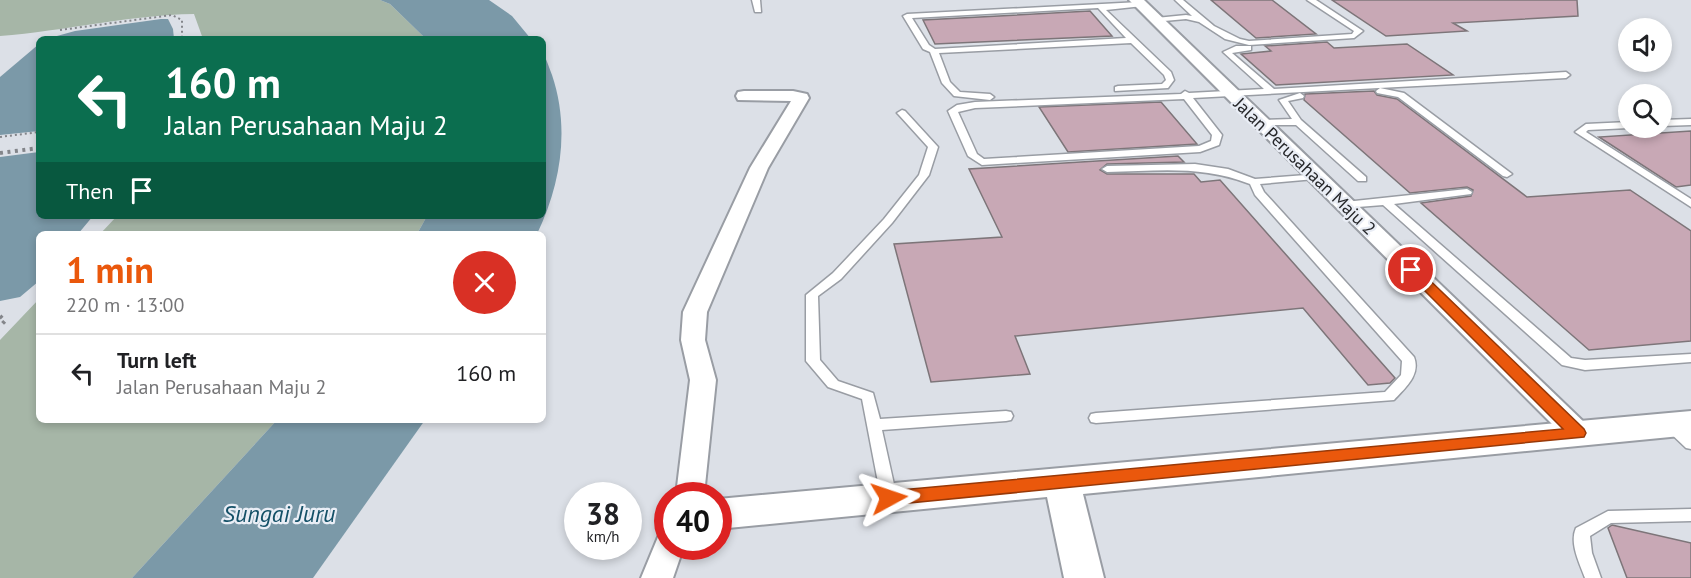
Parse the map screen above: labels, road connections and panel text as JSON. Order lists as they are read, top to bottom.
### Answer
{
  "streets": {
    "street": ["Jalan Perusahaan Maju 2"]
  },
  "water": ["Sungai Juru"],
  "page": {
    "turn": ["160 m", "Jalan Perusahaan Maju 2"],
    "then": "Then",
    "heading": ["1 min", "220 m · 13:00"],
    "list": [
      {
        "name": "Turn left",
        "note": "Jalan Perusahaan Maju 2",
        "value": "160 m"
      }
    ],
    "speed": "38 km/h",
    "limit": "40"
  }
}
